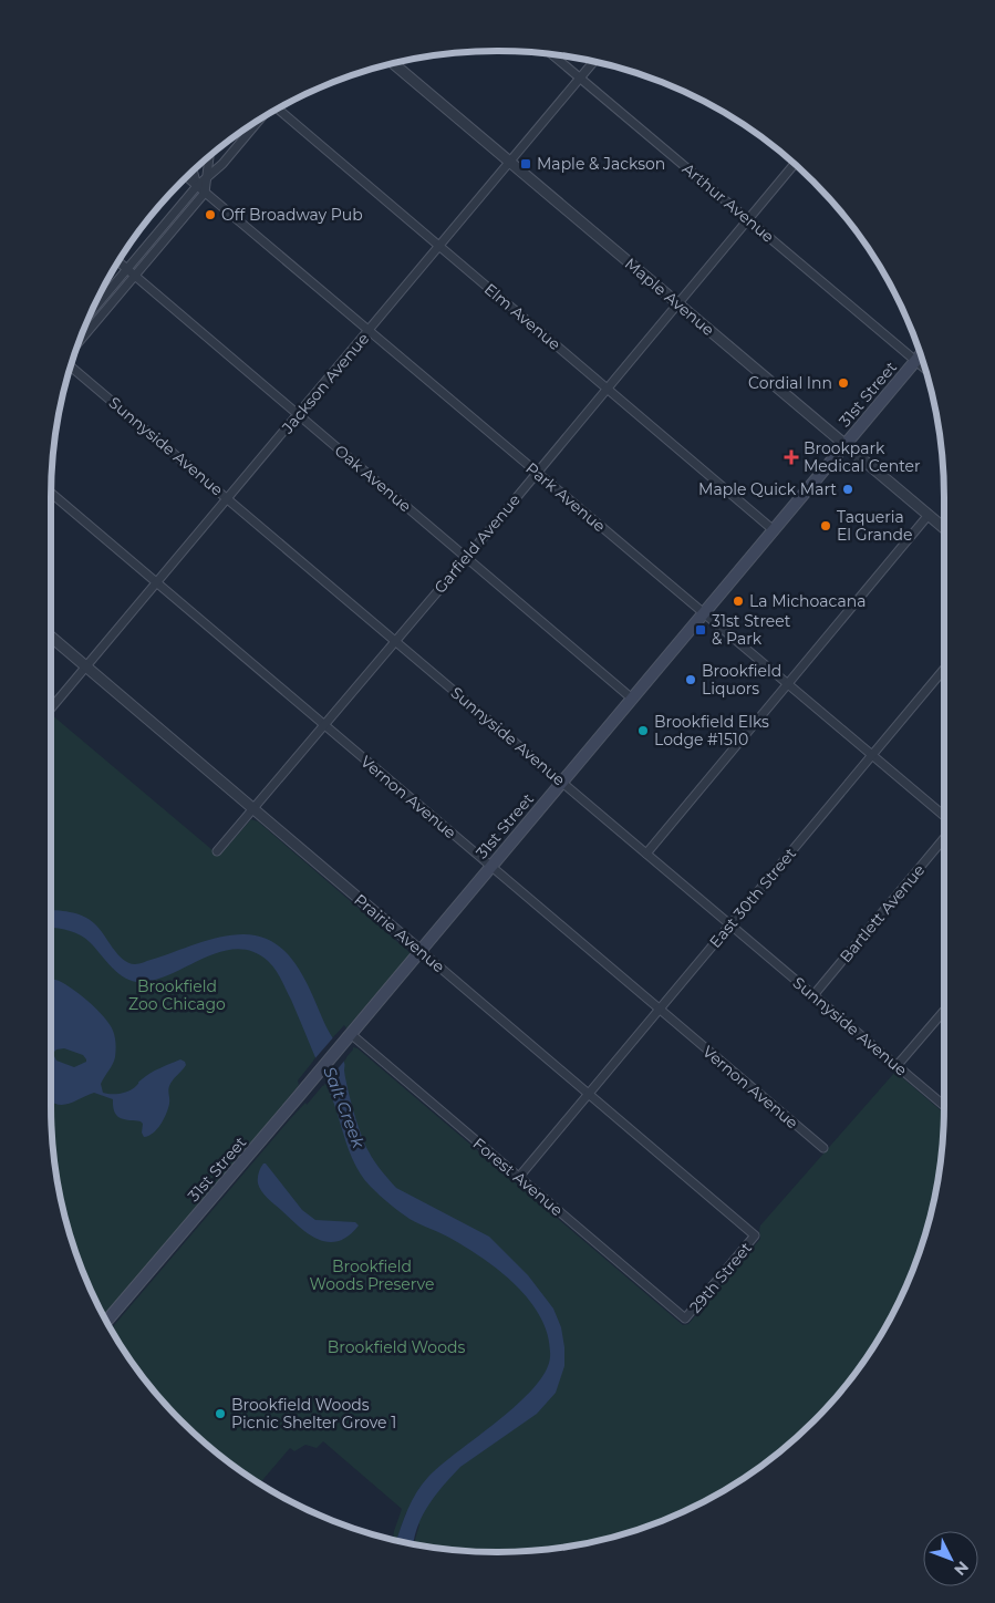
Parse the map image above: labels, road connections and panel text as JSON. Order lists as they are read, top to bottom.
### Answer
{
  "streets": {
    "main road": ["31st Street"],
    "street": [
      "Arthur Avenue",
      "Maple Avenue",
      "Elm Avenue",
      "Jackson Avenue",
      "Sunnyside Avenue",
      "Oak Avenue",
      "Park Avenue",
      "Garfield Avenue",
      "Vernon Avenue",
      "East 30th Street",
      "Bartlett Avenue",
      "Prairie Avenue",
      "Forest Avenue",
      "29th Street"
    ]
  },
  "crossings": [
    ["Arthur Avenue", "Jackson Avenue"],
    ["Arthur Avenue", "31st Street"],
    ["Arthur Avenue", "Garfield Avenue"],
    ["Maple Avenue", "Jackson Avenue"],
    ["Maple Avenue", "31st Street"],
    ["Maple Avenue", "Garfield Avenue"],
    ["Elm Avenue", "Jackson Avenue"],
    ["Elm Avenue", "31st Street"],
    ["Elm Avenue", "Garfield Avenue"],
    ["Jackson Avenue", "Sunnyside Avenue"],
    ["Jackson Avenue", "Oak Avenue"],
    ["Jackson Avenue", "Park Avenue"],
    ["Jackson Avenue", "Vernon Avenue"],
    ["Jackson Avenue", "Prairie Avenue"],
    ["31st Street", "Sunnyside Avenue"],
    ["31st Street", "Oak Avenue"],
    ["31st Street", "Park Avenue"],
    ["31st Street", "Vernon Avenue"],
    ["31st Street", "Prairie Avenue"],
    ["31st Street", "Forest Avenue"],
    ["Sunnyside Avenue", "Garfield Avenue"],
    ["Sunnyside Avenue", "East 30th Street"],
    ["Sunnyside Avenue", "Bartlett Avenue"],
    ["Oak Avenue", "Garfield Avenue"],
    ["Park Avenue", "Garfield Avenue"],
    ["Park Avenue", "East 30th Street"],
    ["Garfield Avenue", "Vernon Avenue"],
    ["Garfield Avenue", "Prairie Avenue"],
    ["Vernon Avenue", "East 30th Street"],
    ["East 30th Street", "Prairie Avenue"],
    ["East 30th Street", "Forest Avenue"],
    ["Prairie Avenue", "29th Street"],
    ["Forest Avenue", "29th Street"]
  ],
  "water": ["Salt Creek"],
  "parks": ["Brookfield Zoo Chicago", "Brookfield Woods Preserve", "Brookfield Woods"],
  "places": {
    "transit": ["Maple & Jackson", "31st Street & Park"],
    "other": [
      "Off Broadway Pub",
      "Cordial Inn",
      "Maple Quick Mart",
      "Taqueria El Grande",
      "La Michoacana",
      "Brookfield Liquors",
      "Brookfield Elks Lodge #1510",
      "Brookfield Woods Picnic Shelter Grove 1"
    ],
    "health": ["Brookpark Medical Center"]
  },
  "north": "bottom right"
}
